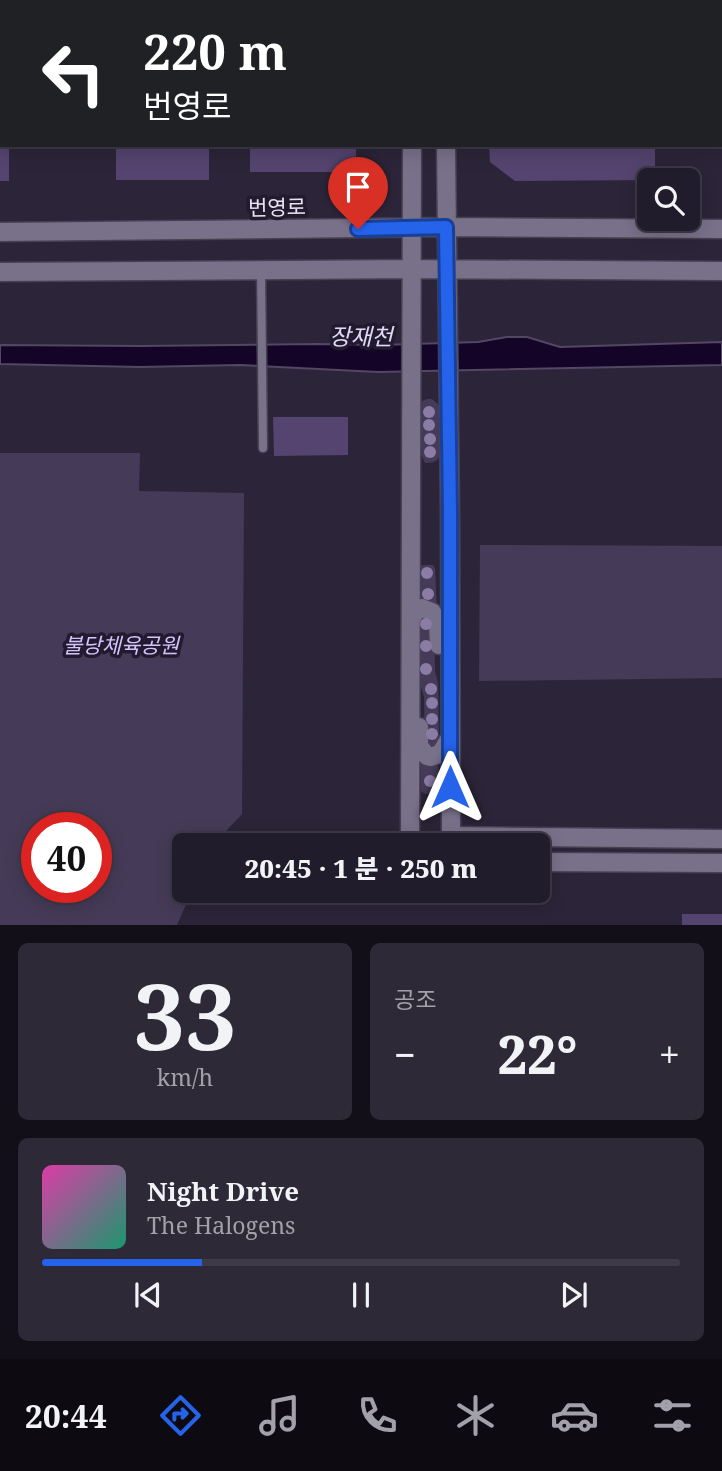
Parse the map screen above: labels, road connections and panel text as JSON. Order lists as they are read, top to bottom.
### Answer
{
  "streets": {
    "street": ["번영로"]
  },
  "water": ["장재천"],
  "parks": ["불당체육공원"],
  "page": {
    "turn": ["220 m", "번영로"],
    "limit": "40",
    "trip": "20:45 · 1 분 · 250 m",
    "tile": [
      ["33", "km/h"],
      "공조"
    ],
    "heat": ["−", "22°", "+"],
    "song": ["Night Drive", "The Halogens"],
    "tabs": "20:44"
  }
}
